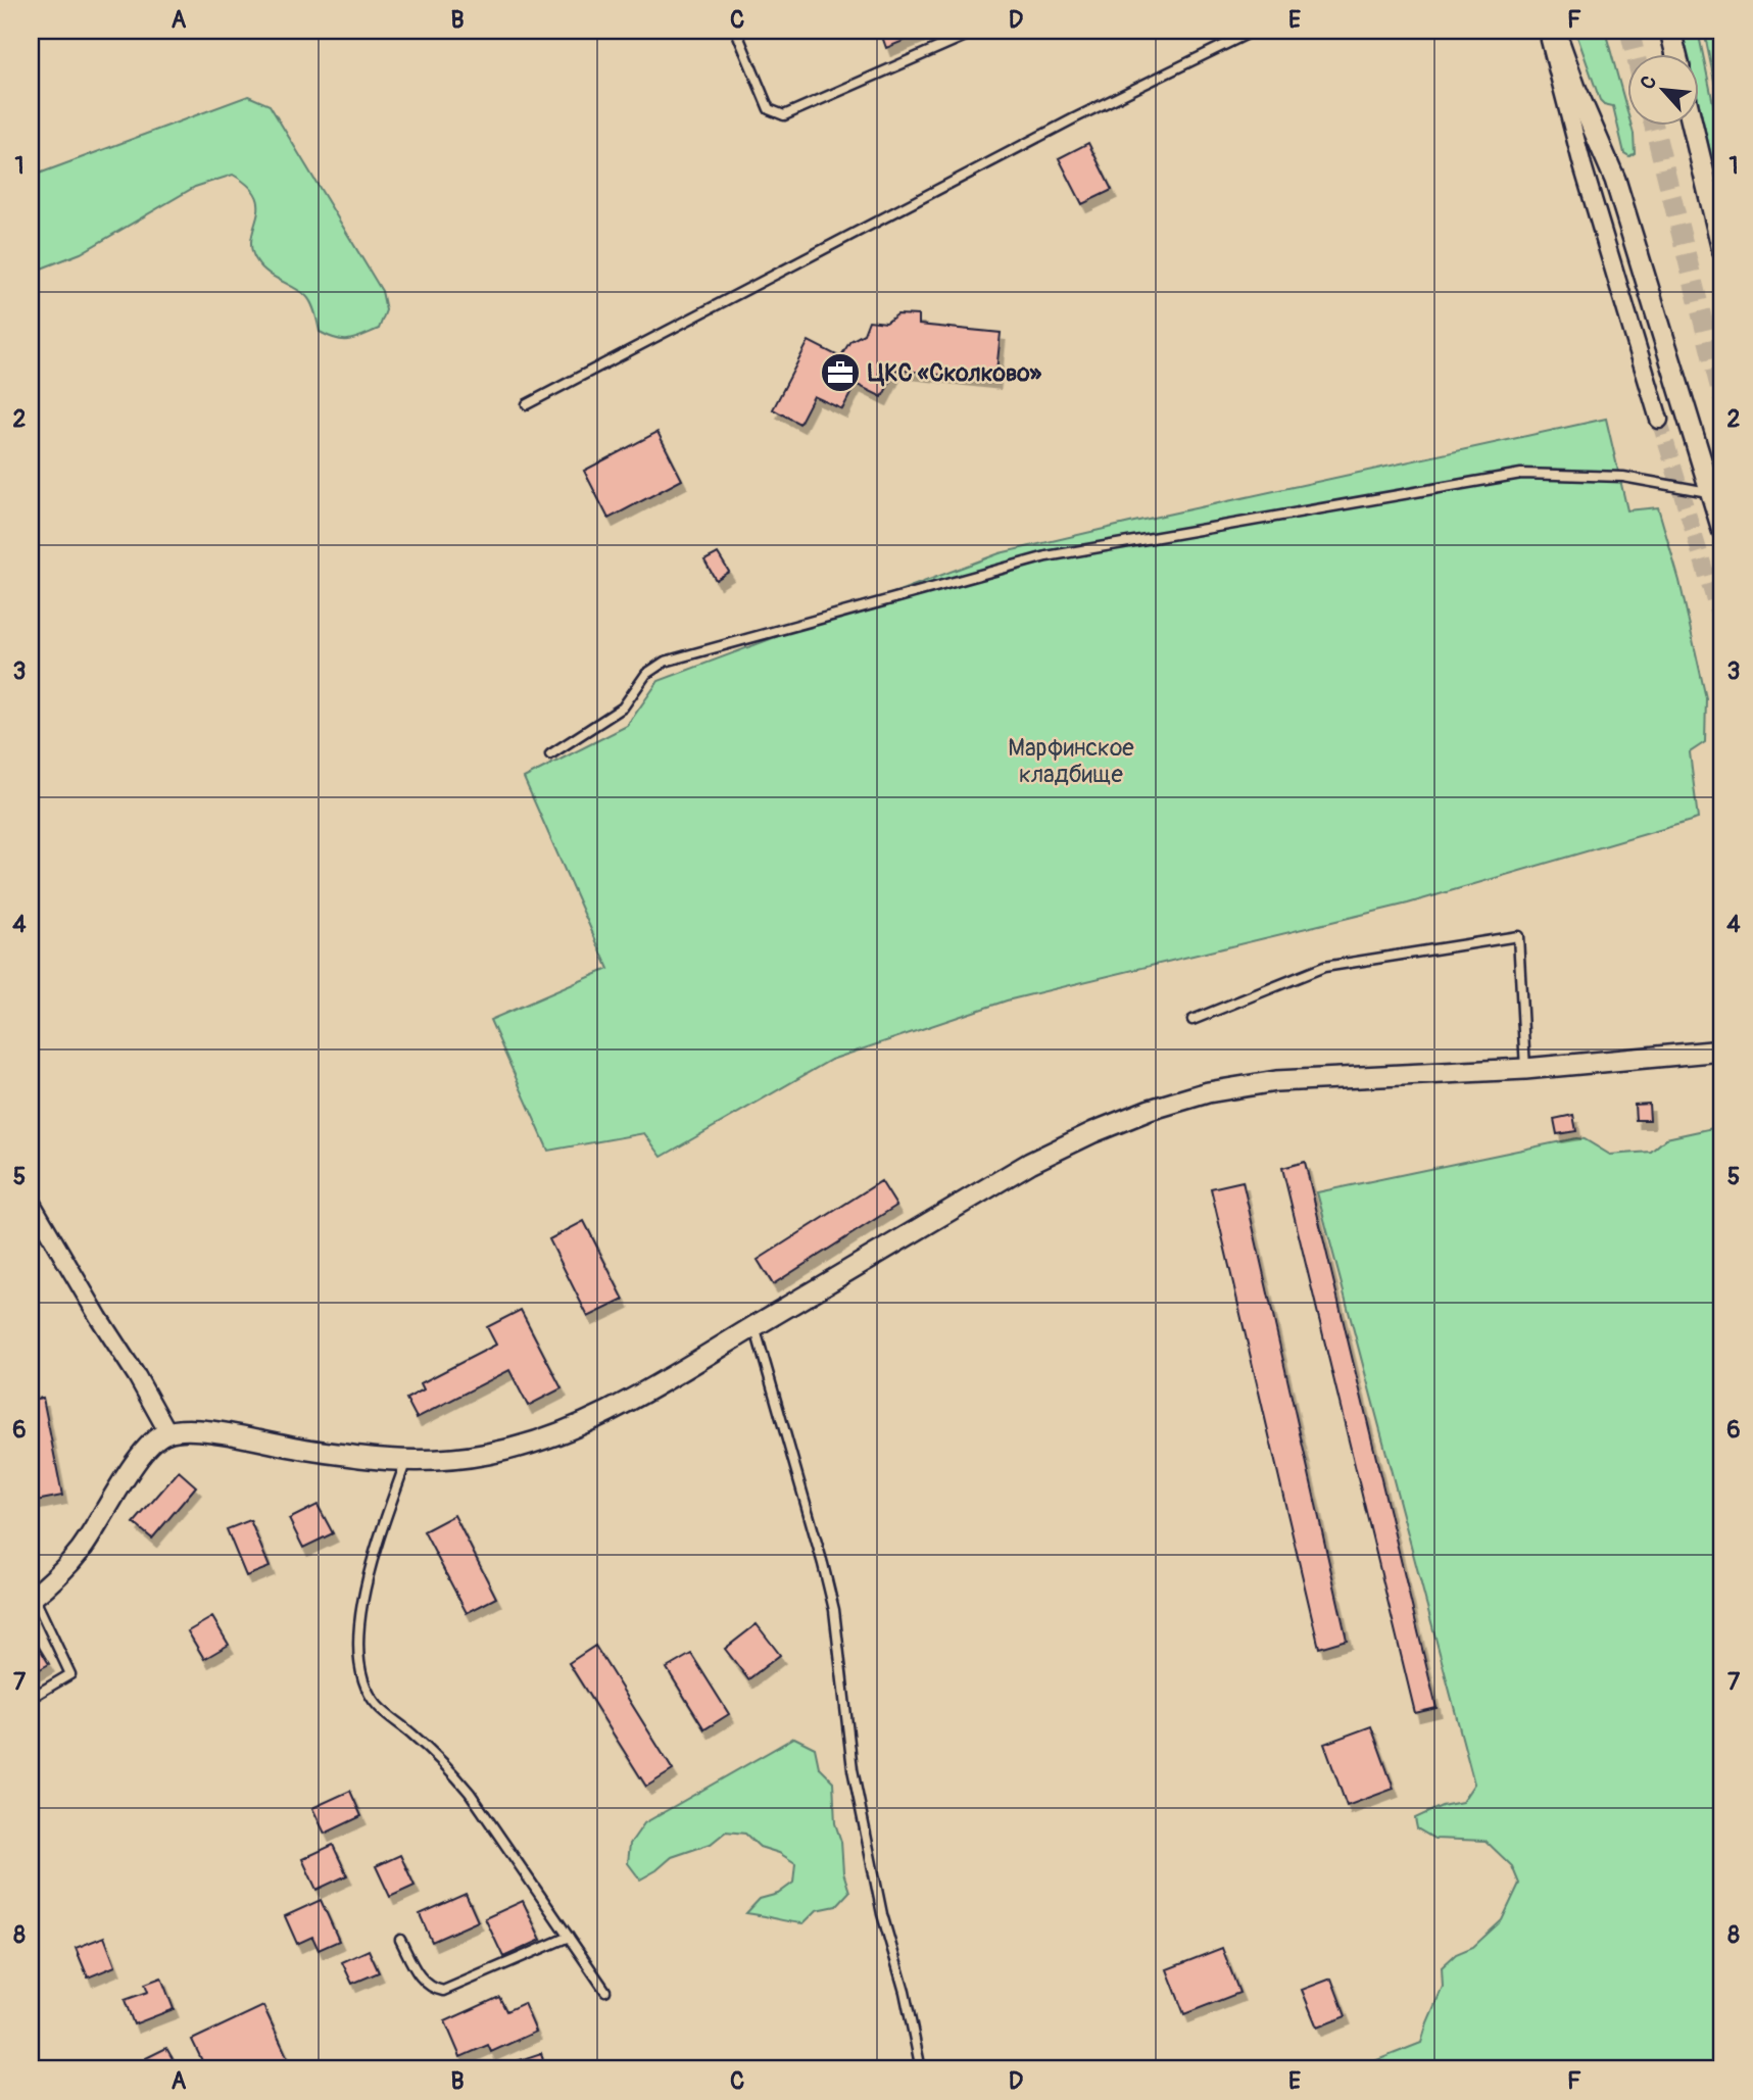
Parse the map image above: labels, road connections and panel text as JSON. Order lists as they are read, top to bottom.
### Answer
{
  "parks": ["Марфинское кладбище"],
  "places": {
    "office": ["ЦКС «Сколково»"]
  },
  "north": "top left",
  "grid": {
    "columns": [
      "A",
      "B",
      "C",
      "D",
      "E",
      "F"
    ],
    "rows": [
      "1",
      "2",
      "3",
      "4",
      "5",
      "6",
      "7",
      "8"
    ]
  }
}
